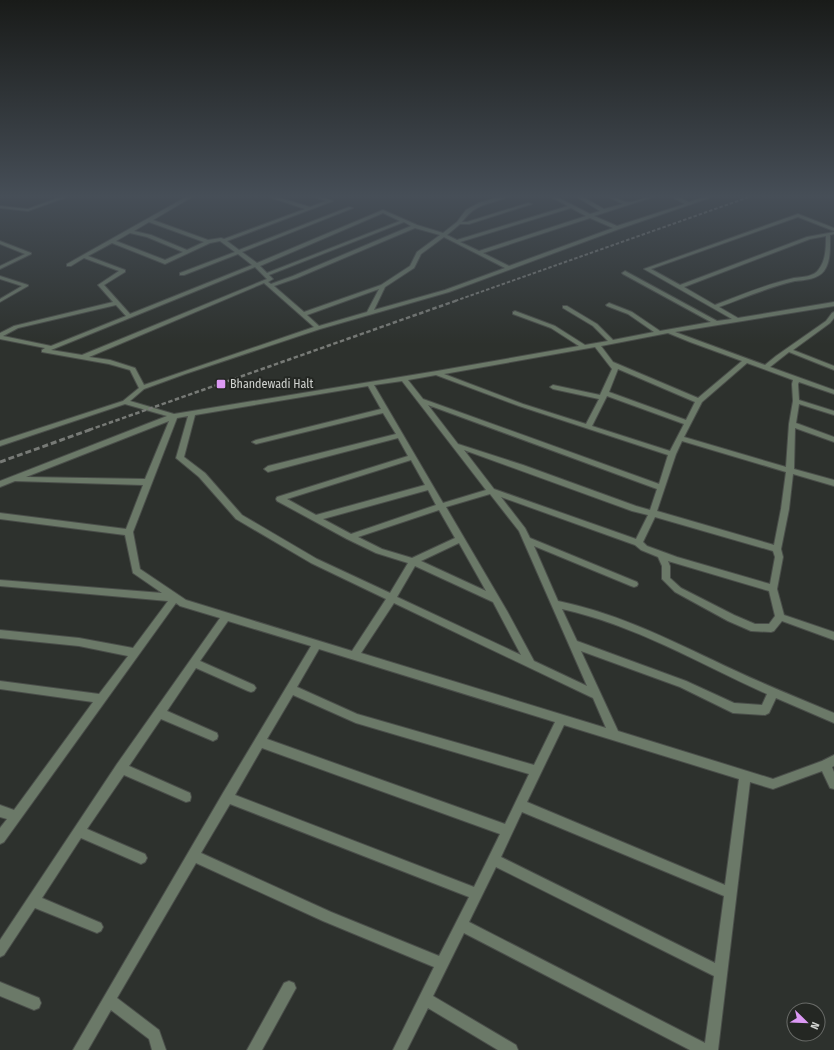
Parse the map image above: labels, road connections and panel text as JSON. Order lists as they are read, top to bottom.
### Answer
{
  "places": {
    "transit": ["Bhandewadi Halt"]
  },
  "north": "bottom right"
}
